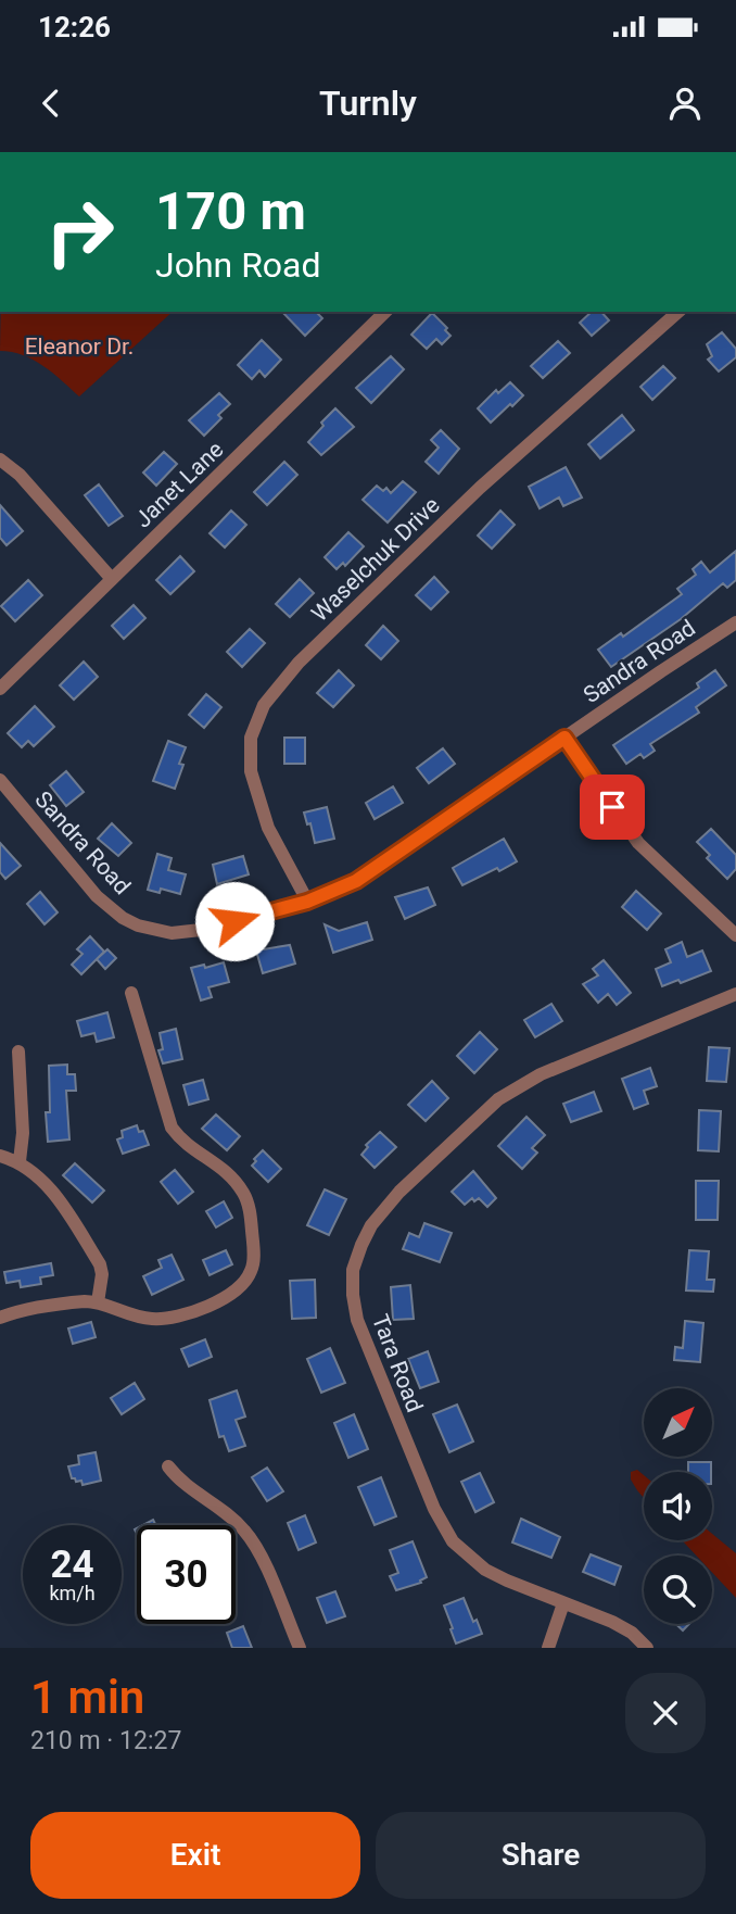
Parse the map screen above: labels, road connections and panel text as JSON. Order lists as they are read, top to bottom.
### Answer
{
  "streets": {
    "street": [
      "Janet Lane",
      "Waselchuk Drive",
      "Sandra Road",
      "Tara Road"
    ]
  },
  "crossings": [
    ["Waselchuk Drive", "Sandra Road"]
  ],
  "parks": ["Eleanor Dr."],
  "north": "top right",
  "page": {
    "status": "12:26",
    "header": "Turnly",
    "turn": ["170 m", "John Road"],
    "speed": "24 km/h",
    "limit": "30",
    "heading": ["1 min", "210 m · 12:27"],
    "buttons": ["Exit", "Share"]
  }
}
